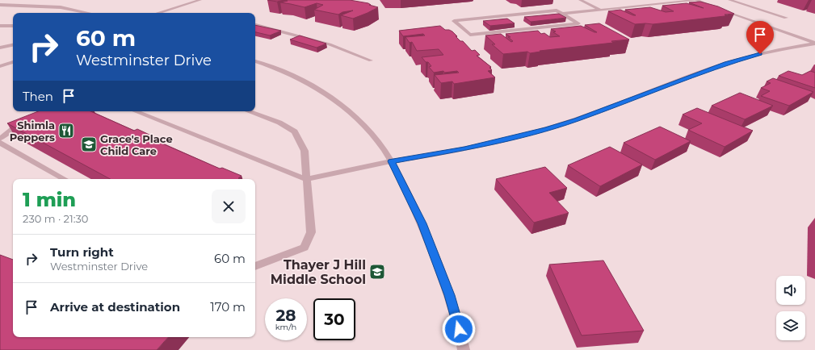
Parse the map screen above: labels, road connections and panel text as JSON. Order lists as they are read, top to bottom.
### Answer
{
  "places": {
    "restaurant": ["Shimla Peppers"],
    "school or university": ["Grace's Place Child Care", "Thayer J Hill Middle School"]
  },
  "page": {
    "turn": ["60 m", "Westminster Drive"],
    "then": "Then",
    "heading": ["1 min", "230 m · 21:30"],
    "list": [
      {
        "name": "Turn right",
        "note": "Westminster Drive",
        "value": "60 m"
      },
      {
        "name": "Arrive at destination",
        "value": "170 m"
      }
    ],
    "speed": "28 km/h",
    "limit": "30"
  }
}
